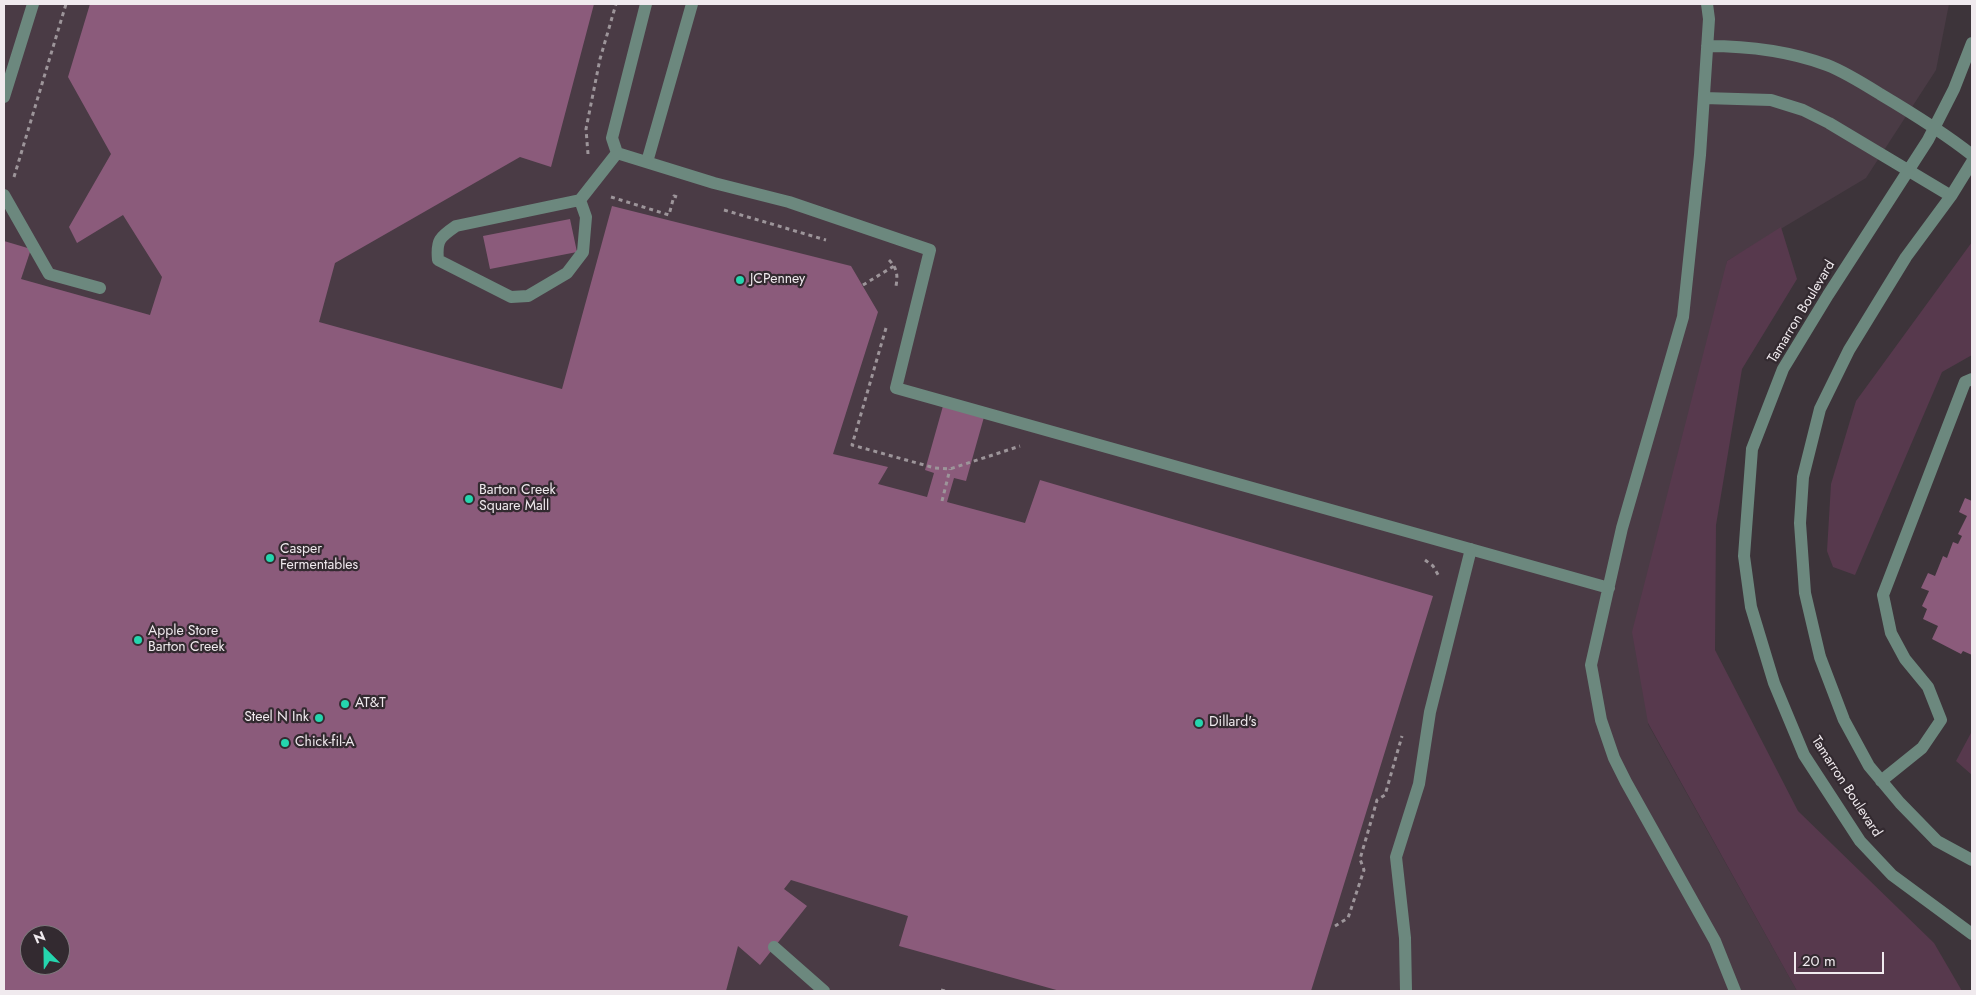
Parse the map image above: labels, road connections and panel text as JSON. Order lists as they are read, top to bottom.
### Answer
{
  "streets": {
    "street": ["Tamarron Boulevard"]
  },
  "places": [
    "JCPenney",
    "Barton Creek Square Mall",
    "Casper Fermentables",
    "Apple Store Barton Creek",
    "AT&T",
    "Steel N Ink",
    "Dillard's",
    "Chick-fil-A"
  ],
  "scale_bar": "20 m",
  "north": "top left"
}
